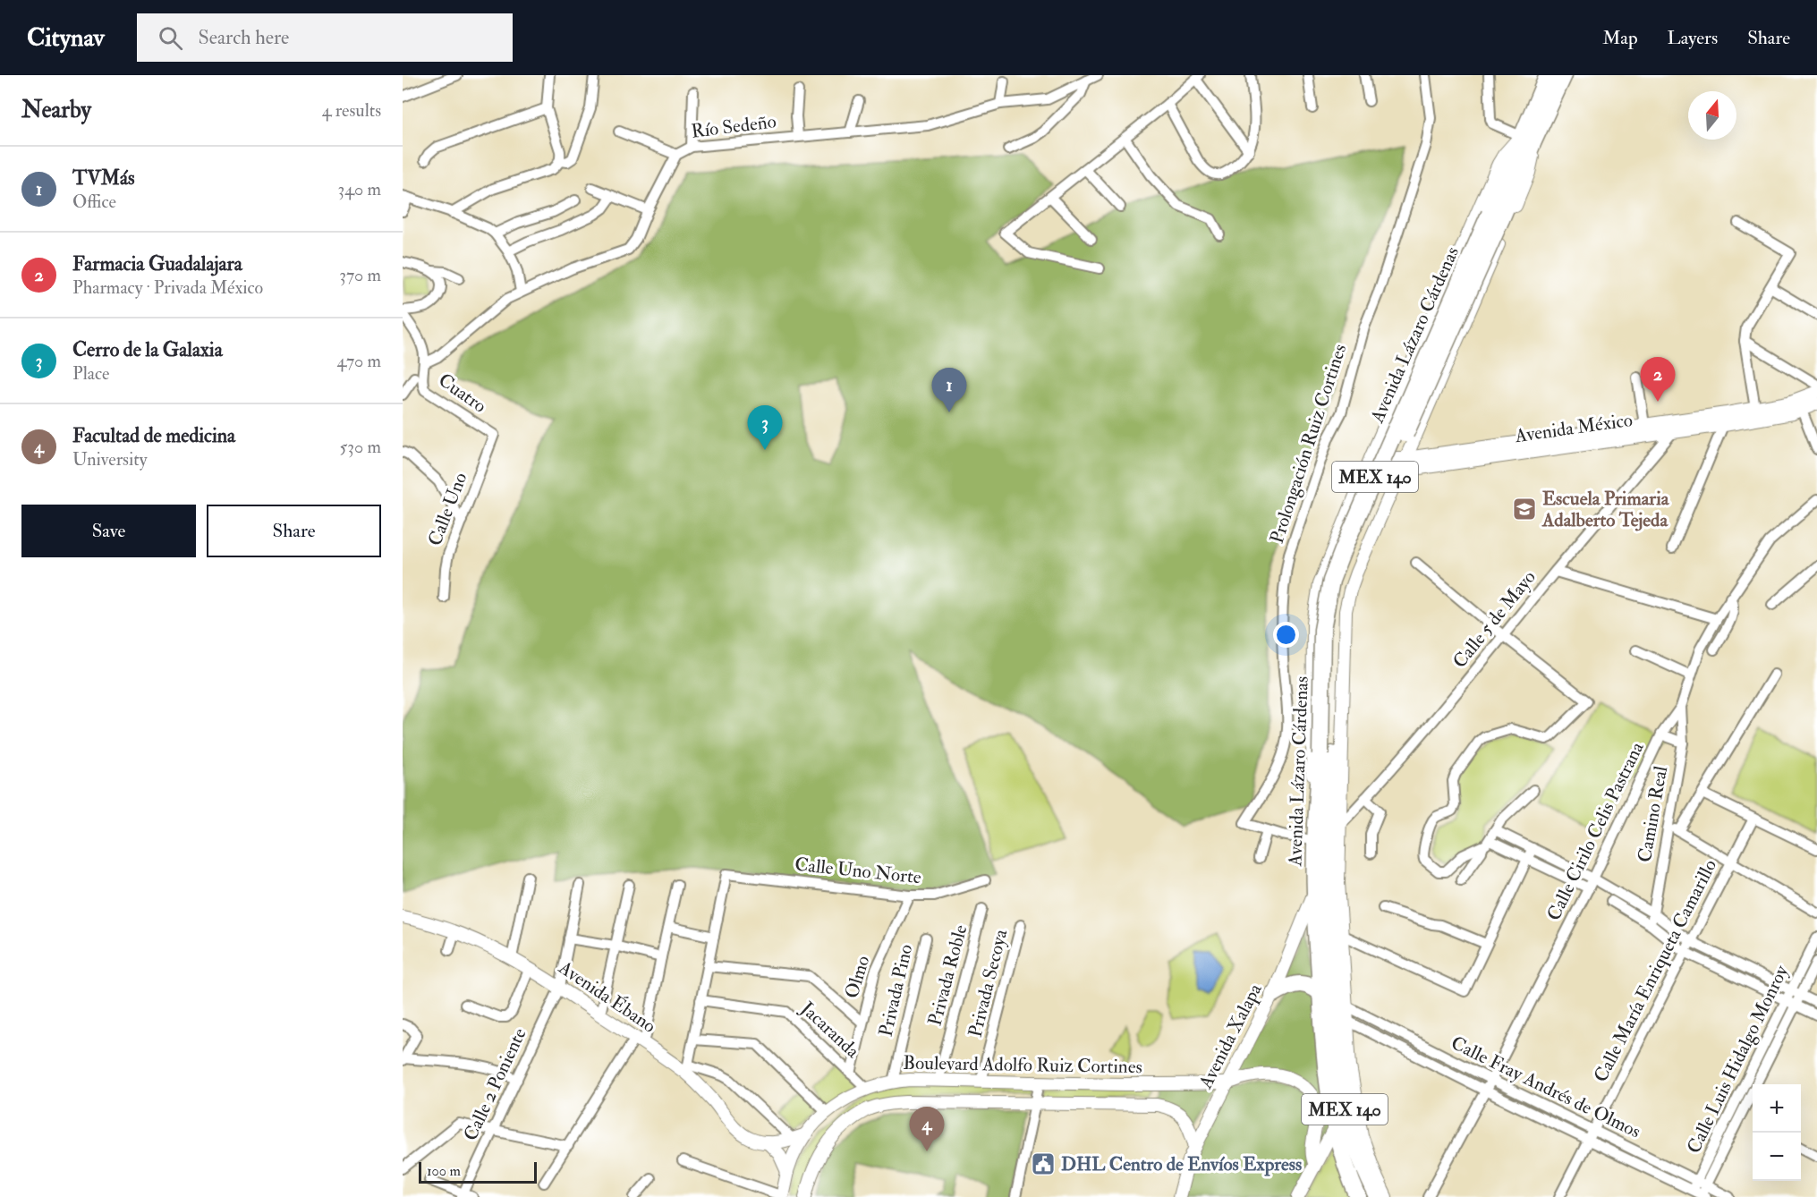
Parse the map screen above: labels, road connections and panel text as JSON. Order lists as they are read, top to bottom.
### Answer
{
  "streets": {
    "highway": ["Avenida Lázaro Cárdenas", "MEX 140"],
    "main road": [
      "Avenida México",
      "Avenida Ébano",
      "Avenida Xalapa",
      "Boulevard Adolfo Ruiz Cortines"
    ],
    "street": [
      "Río Sedeño",
      "Cuatro",
      "Prolongación Ruiz Cortines",
      "Calle Uno",
      "Calle 5 de Mayo",
      "Camino Real",
      "Calle Cirilo Celis Pastrana",
      "Calle Uno Norte",
      "Calle María Enriqueta Camarillo",
      "Privada Roble",
      "Olmo",
      "Privada Secoya",
      "Privada Pino",
      "Jacaranda",
      "Calle Luis Hidalgo Monroy",
      "Calle 2 Poniente",
      "Calle Fray Andrés de Olmos"
    ]
  },
  "crossings": [
    ["Río Sedeño", "Cuatro"],
    ["Avenida Lázaro Cárdenas", "MEX 140"],
    ["Avenida Lázaro Cárdenas", "Avenida Xalapa"],
    ["Avenida Lázaro Cárdenas", "Calle Fray Andrés de Olmos"],
    ["Cuatro", "Calle Uno"],
    ["Avenida México", "Calle 5 de Mayo"],
    ["Camino Real", "Calle Cirilo Celis Pastrana"],
    ["Calle Cirilo Celis Pastrana", "Calle Fray Andrés de Olmos"],
    ["Calle Uno Norte", "Olmo"],
    ["Calle María Enriqueta Camarillo", "Calle Fray Andrés de Olmos"],
    ["Privada Roble", "Boulevard Adolfo Ruiz Cortines"],
    ["Olmo", "Jacaranda"],
    ["Privada Secoya", "Boulevard Adolfo Ruiz Cortines"],
    ["Privada Pino", "Boulevard Adolfo Ruiz Cortines"],
    ["Avenida Ébano", "Boulevard Adolfo Ruiz Cortines"],
    ["Avenida Ébano", "Calle 2 Poniente"],
    ["Jacaranda", "Boulevard Adolfo Ruiz Cortines"],
    ["Avenida Xalapa", "Boulevard Adolfo Ruiz Cortines"],
    ["Calle Luis Hidalgo Monroy", "Calle Fray Andrés de Olmos"]
  ],
  "places": {
    "school or university": ["Escuela Primaria Adalberto Tejeda"],
    "public building": ["DHL Centro de Envíos Express"]
  },
  "scale_bar": "100 m",
  "north": "top",
  "page": {
    "header": "Citynav",
    "search": "Search here",
    "nav": ["Map", "Layers", "Share"],
    "heading": ["Nearby", "4 results"],
    "list": [
      {
        "mark": "1",
        "name": "TVMás",
        "note": "Office",
        "value": "340 m"
      },
      {
        "mark": "2",
        "name": "Farmacia Guadalajara",
        "note": "Pharmacy · Privada México",
        "value": "370 m"
      },
      {
        "mark": "3",
        "name": "Cerro de la Galaxia",
        "note": "Place",
        "value": "470 m"
      },
      {
        "mark": "4",
        "name": "Facultad de medicina",
        "note": "University",
        "value": "530 m"
      }
    ],
    "pins": [
      "2",
      "1",
      "3",
      "4"
    ],
    "buttons": ["Save", "Share"],
    "map_buttons": ["+", "−"],
    "scale": "100 m"
  }
}
